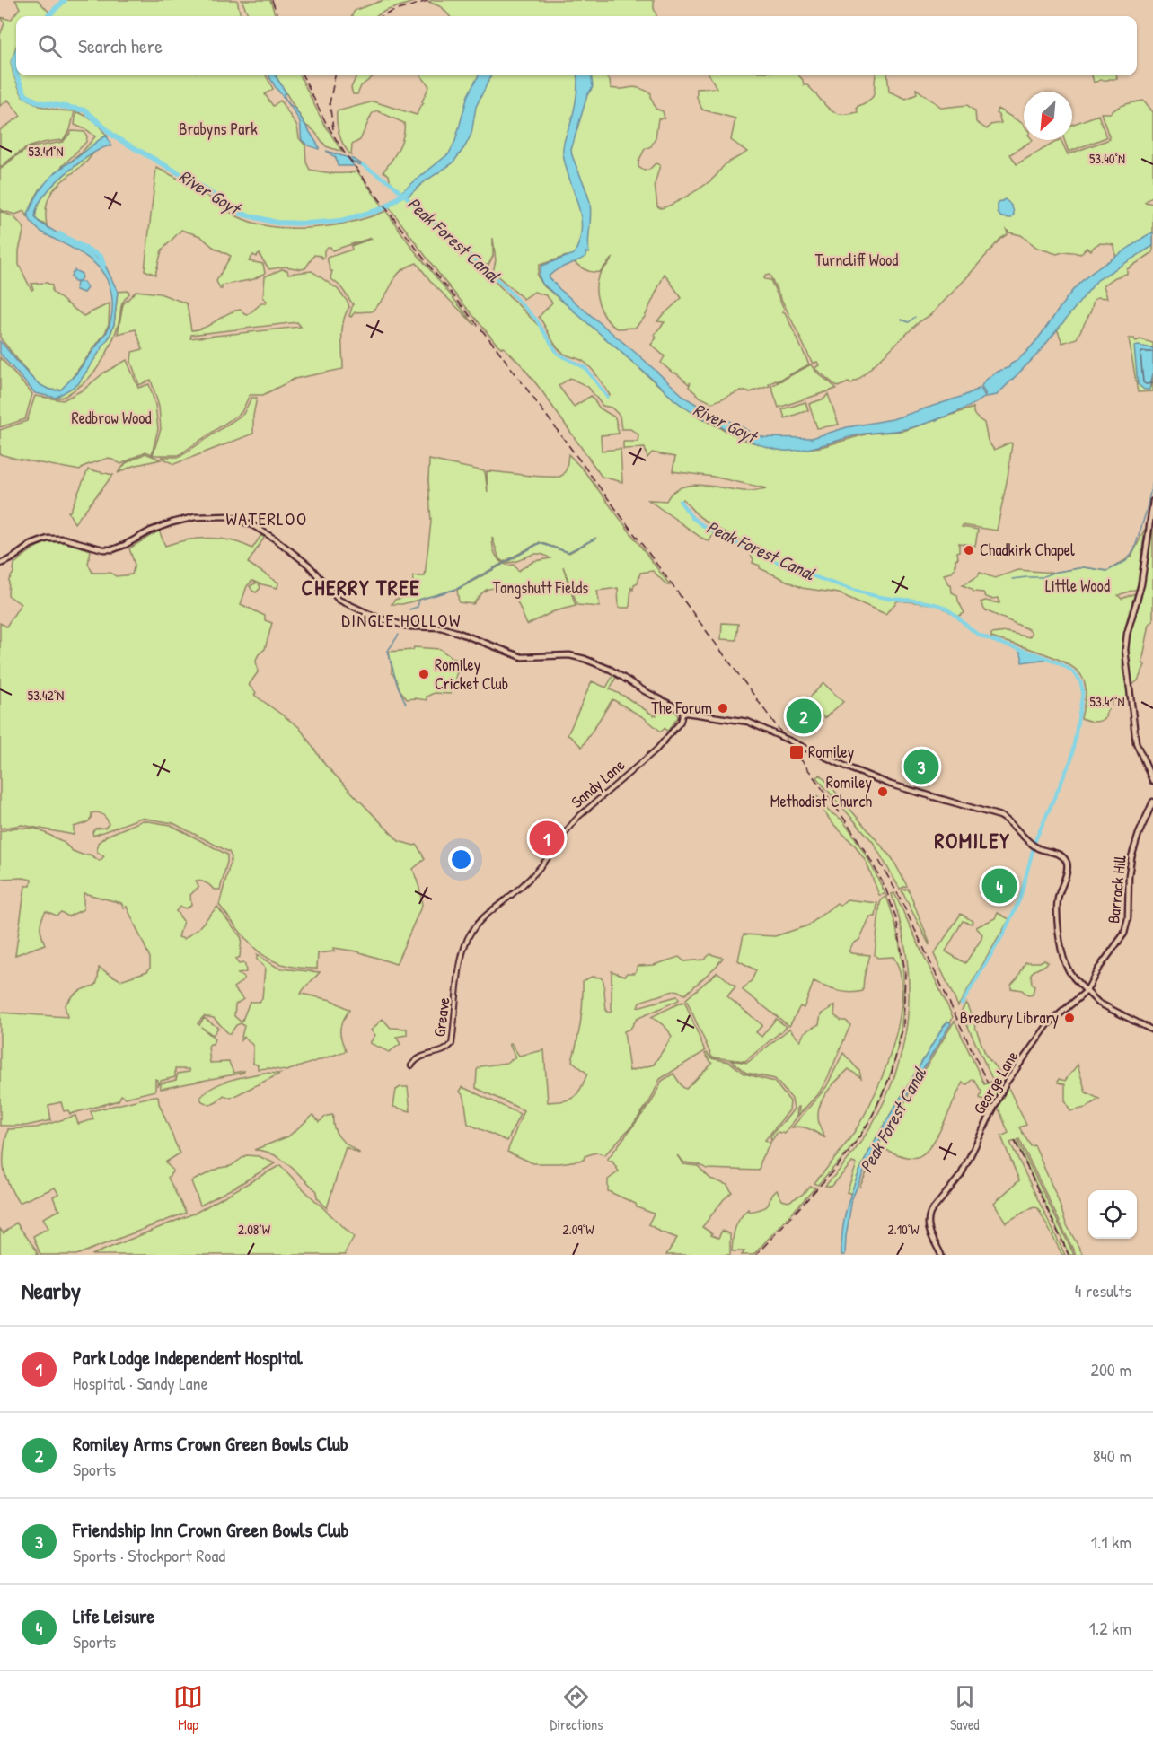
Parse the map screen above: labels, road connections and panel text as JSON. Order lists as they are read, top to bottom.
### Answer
{
  "streets": {
    "main road": ["Barrack Hill", "George Lane"],
    "street": ["Sandy Lane", "Greave"]
  },
  "crossings": [
    ["Sandy Lane", "Greave"],
    ["Barrack Hill", "George Lane"]
  ],
  "districts": [
    "WATERLOO",
    "CHERRY TREE",
    "DINGLE HOLLOW",
    "ROMILEY"
  ],
  "water": ["River Goyt", "Peak Forest Canal"],
  "parks": [
    "Brabyns Park",
    "Turncliff Wood",
    "Redbrow Wood",
    "Little Wood",
    "Tangshutt Fields"
  ],
  "places": {
    "other": [
      "Chadkirk Chapel",
      "Romiley Cricket Club",
      "The Forum",
      "Romiley Methodist Church",
      "Bredbury Library"
    ],
    "transit": ["Romiley"]
  },
  "north": "bottom left",
  "page": {
    "search": "Search here",
    "pins": [
      "2",
      "3",
      "1",
      "4"
    ],
    "heading": ["Nearby", "4 results"],
    "list": [
      {
        "mark": "1",
        "name": "Park Lodge Independent Hospital",
        "note": "Hospital · Sandy Lane",
        "value": "200 m"
      },
      {
        "mark": "2",
        "name": "Romiley Arms Crown Green Bowls Club",
        "note": "Sports",
        "value": "840 m"
      },
      {
        "mark": "3",
        "name": "Friendship Inn Crown Green Bowls Club",
        "note": "Sports · Stockport Road",
        "value": "1.1 km"
      },
      {
        "mark": "4",
        "name": "Life Leisure",
        "note": "Sports",
        "value": "1.2 km"
      }
    ],
    "nav": ["Map", "Directions", "Saved"]
  },
  "coordinates": [
    "53.41°N",
    "53.40°N",
    "53.42°N",
    "2.08°W",
    "2.09°W",
    "2.10°W"
  ]
}
